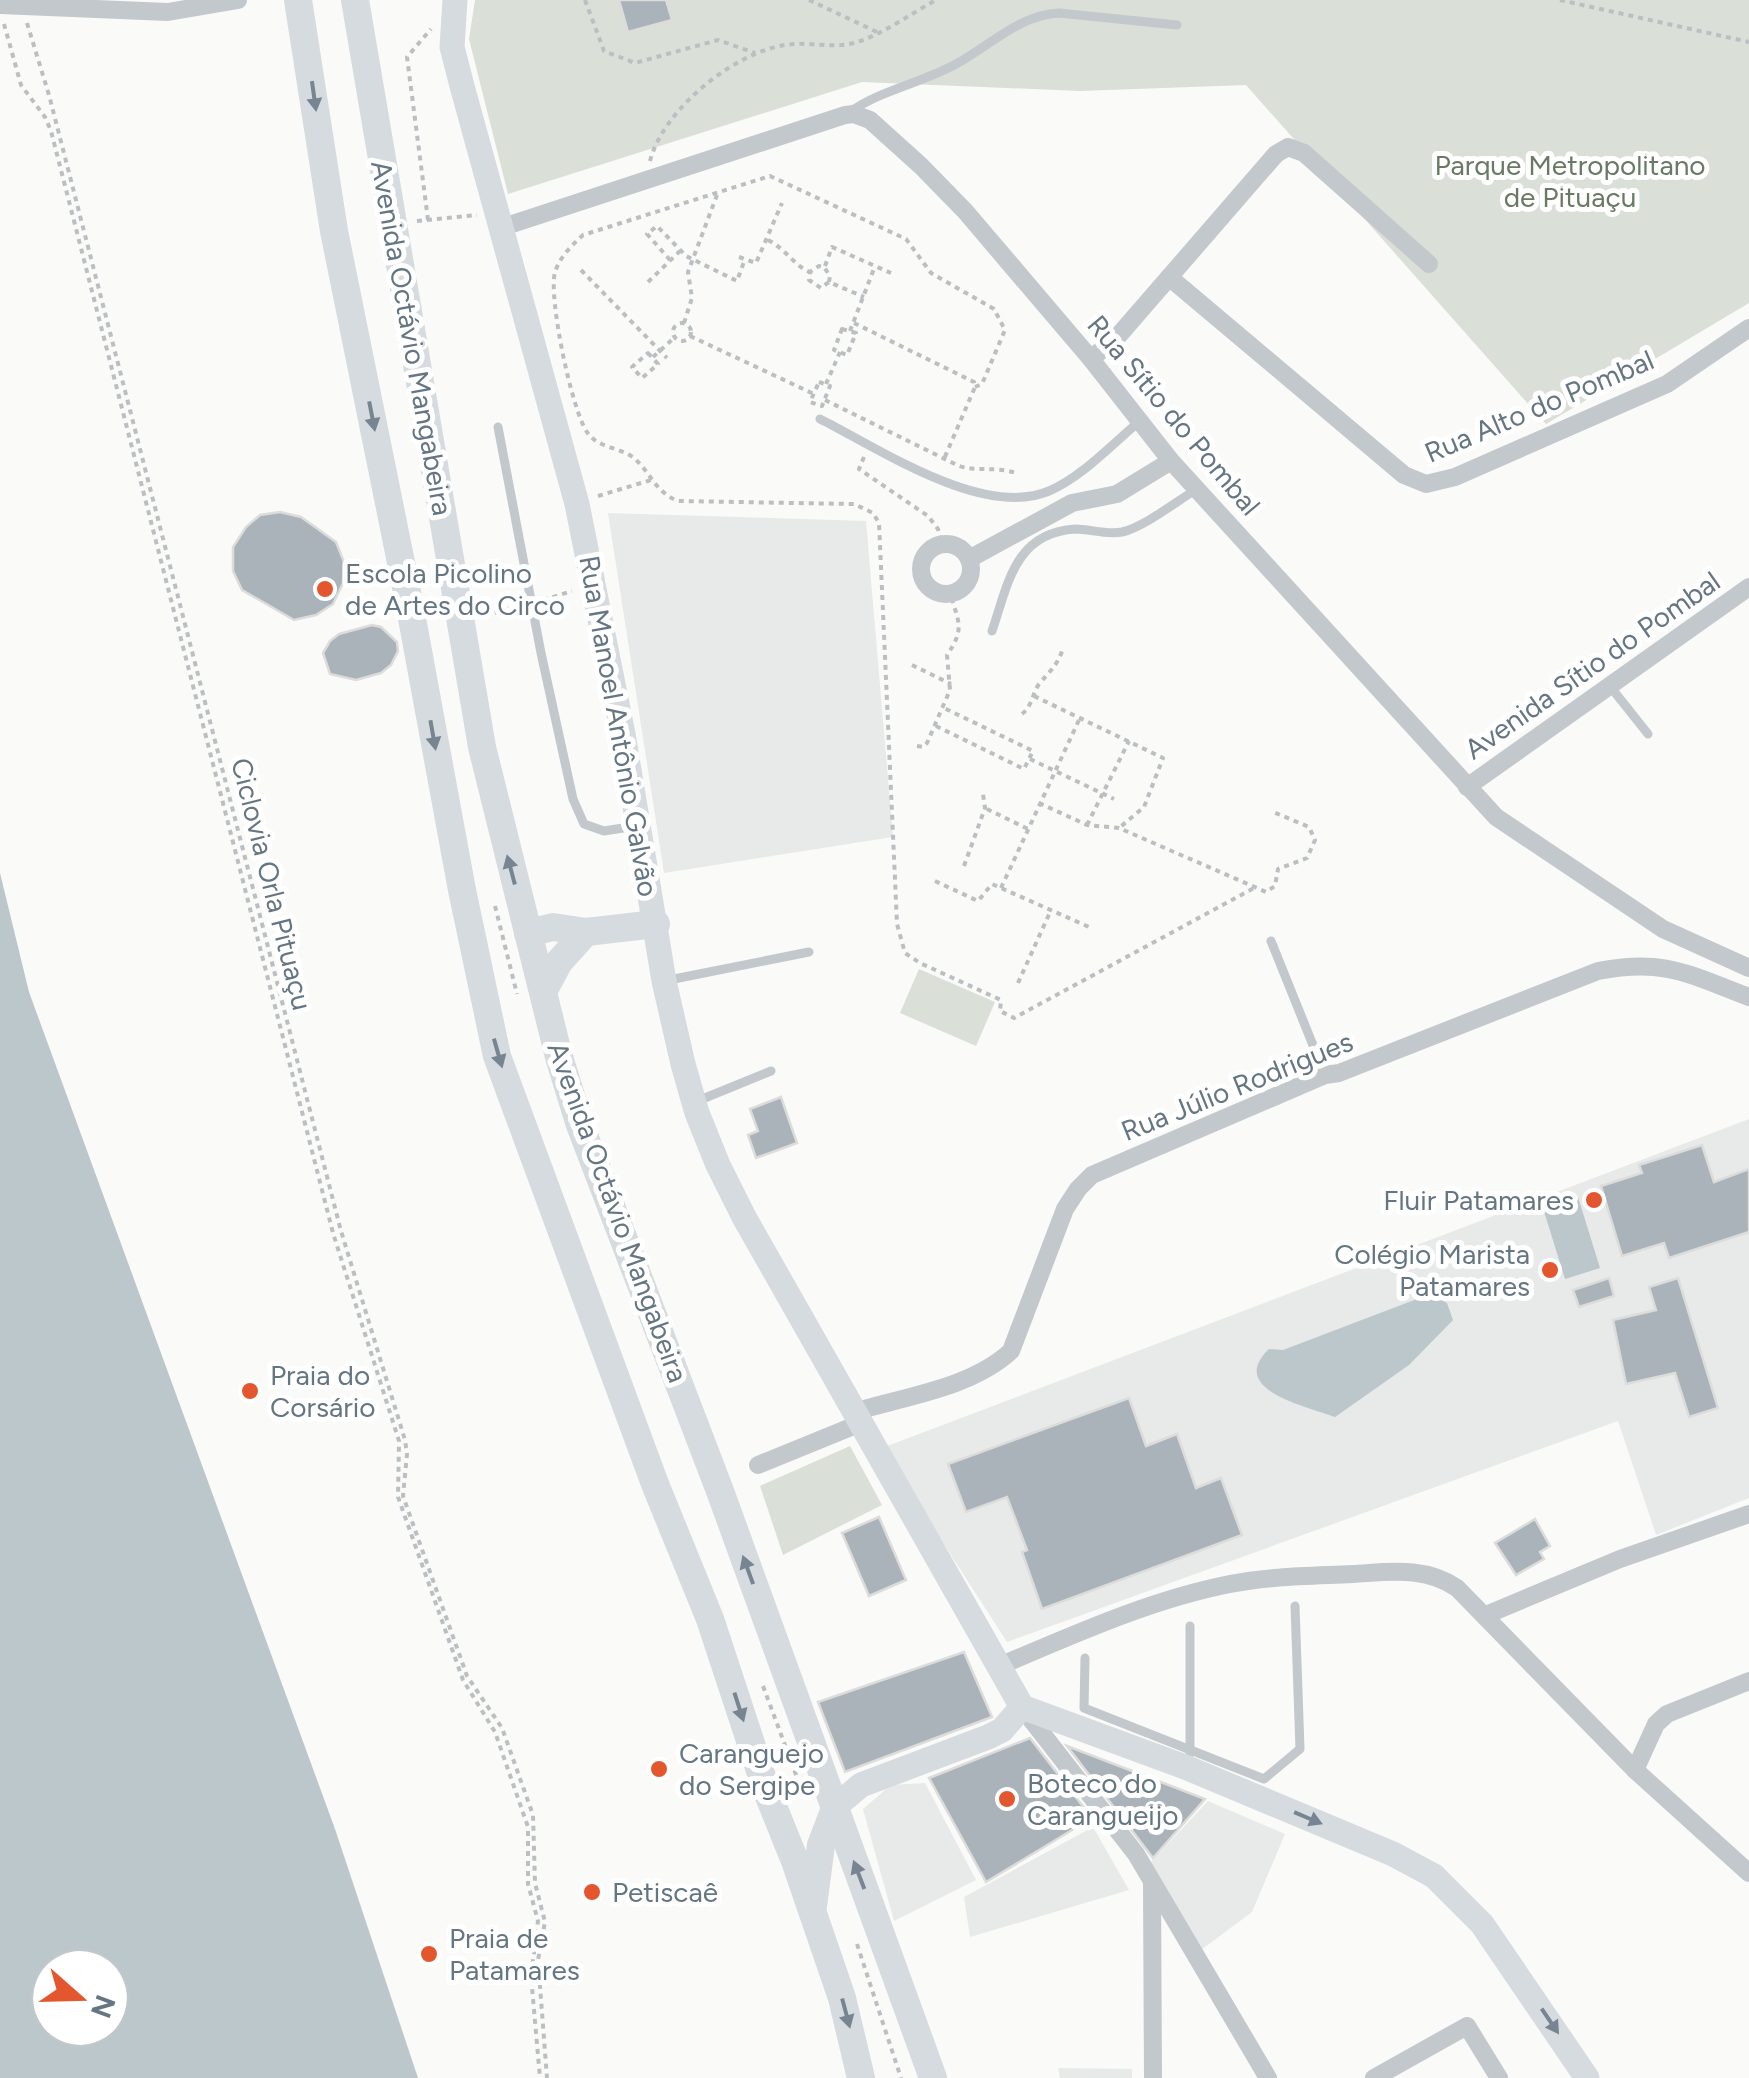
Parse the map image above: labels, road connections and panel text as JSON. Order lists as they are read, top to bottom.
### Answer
{
  "streets": {
    "main road": ["Avenida Octávio Mangabeira"],
    "street": [
      "Rua Alto do Pombal",
      "Rua Sítio do Pombal",
      "Avenida Sítio do Pombal",
      "Rua Manoel Antônio Galvão",
      "Rua Júlio Rodrigues"
    ],
    "path": ["Ciclovia Orla Pituaçu"]
  },
  "crossings": [
    ["Rua Sítio do Pombal", "Avenida Sítio do Pombal"],
    ["Rua Manoel Antônio Galvão", "Rua Júlio Rodrigues"]
  ],
  "parks": ["Parque Metropolitano de Pituaçu"],
  "places": [
    "Escola Picolino de Artes do Circo",
    "Fluir Patamares",
    "Colégio Marista Patamares",
    "Praia do Corsário",
    "Caranguejo do Sergipe",
    "Boteco do Carangueijo",
    "Petiscaê",
    "Praia de Patamares"
  ],
  "north": "right"
}
